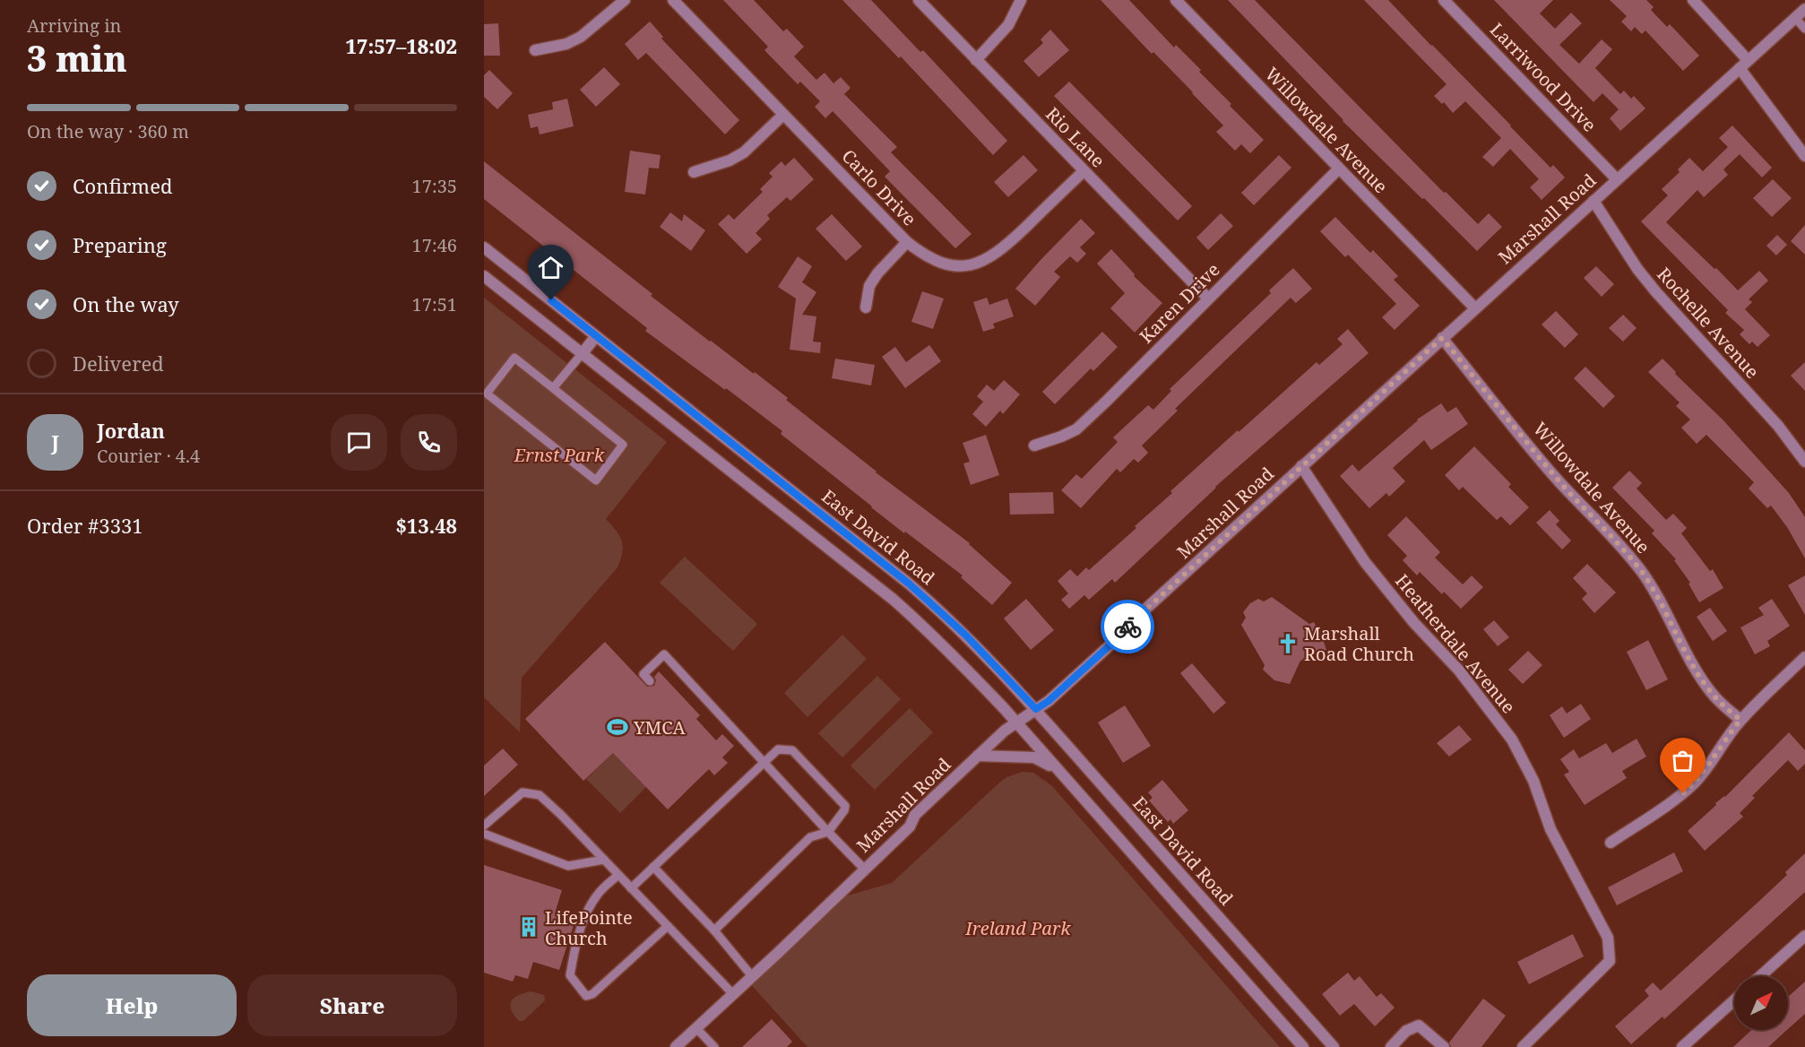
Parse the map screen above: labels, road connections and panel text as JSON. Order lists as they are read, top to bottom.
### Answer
{
  "streets": {
    "street": [
      "Larriwood Drive",
      "Willowdale Avenue",
      "Rio Lane",
      "Carlo Drive",
      "Marshall Road",
      "Karen Drive",
      "Rochelle Avenue",
      "East David Road",
      "Heatherdale Avenue"
    ]
  },
  "crossings": [
    ["Larriwood Drive", "Marshall Road"],
    ["Willowdale Avenue", "Marshall Road"],
    ["Willowdale Avenue", "Karen Drive"],
    ["Rio Lane", "Carlo Drive"],
    ["Rio Lane", "Karen Drive"],
    ["Marshall Road", "Rochelle Avenue"],
    ["Marshall Road", "East David Road"],
    ["Marshall Road", "Heatherdale Avenue"]
  ],
  "parks": ["Ernst Park", "Ireland Park"],
  "places": {
    "church": ["Marshall Road Church"],
    "sports": ["YMCA"],
    "building": ["LifePointe Church"]
  },
  "north": "top right",
  "page": {
    "heading": ["3 min", "Arriving in", "17:57–18:02"],
    "panel": [
      "Jordan",
      "Courier · 4.4",
      "Order #3331",
      "$13.48"
    ],
    "bar": "On the way · 360 m",
    "list": [
      ["Confirmed", "17:35"],
      ["Preparing", "17:46"],
      ["On the way", "17:51"],
      "Delivered"
    ],
    "round": "J",
    "buttons": ["Help", "Share"]
  }
}
